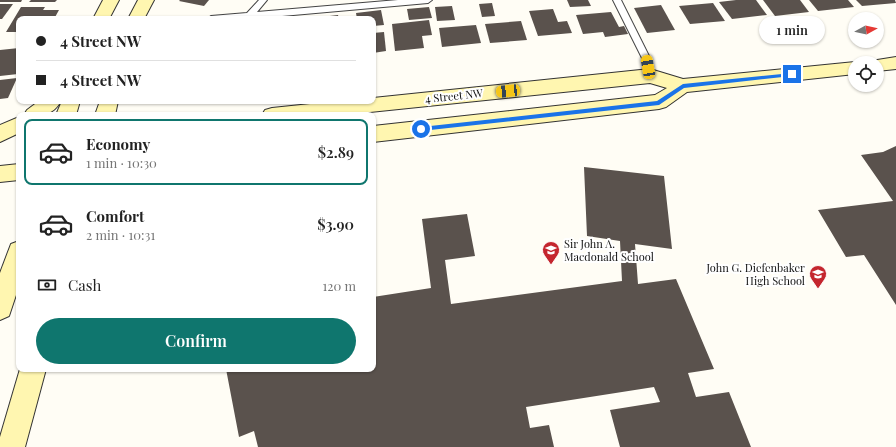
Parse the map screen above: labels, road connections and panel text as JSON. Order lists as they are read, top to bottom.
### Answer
{
  "streets": {
    "main road": ["4 Street NW"]
  },
  "places": {
    "school or university": ["Sir John A. Macdonald School", "John G. Diefenbaker High School"]
  },
  "north": "right",
  "page": {
    "bubble": "1 min",
    "banner": ["4 Street NW", "4 Street NW"],
    "list": [
      {
        "name": "Economy",
        "note": "1 min · 10:30",
        "value": "$2.89"
      },
      {
        "name": "Comfort",
        "note": "2 min · 10:31",
        "value": "$3.90"
      }
    ],
    "pay": ["Cash", "120 m"],
    "buttons": "Confirm"
  }
}
